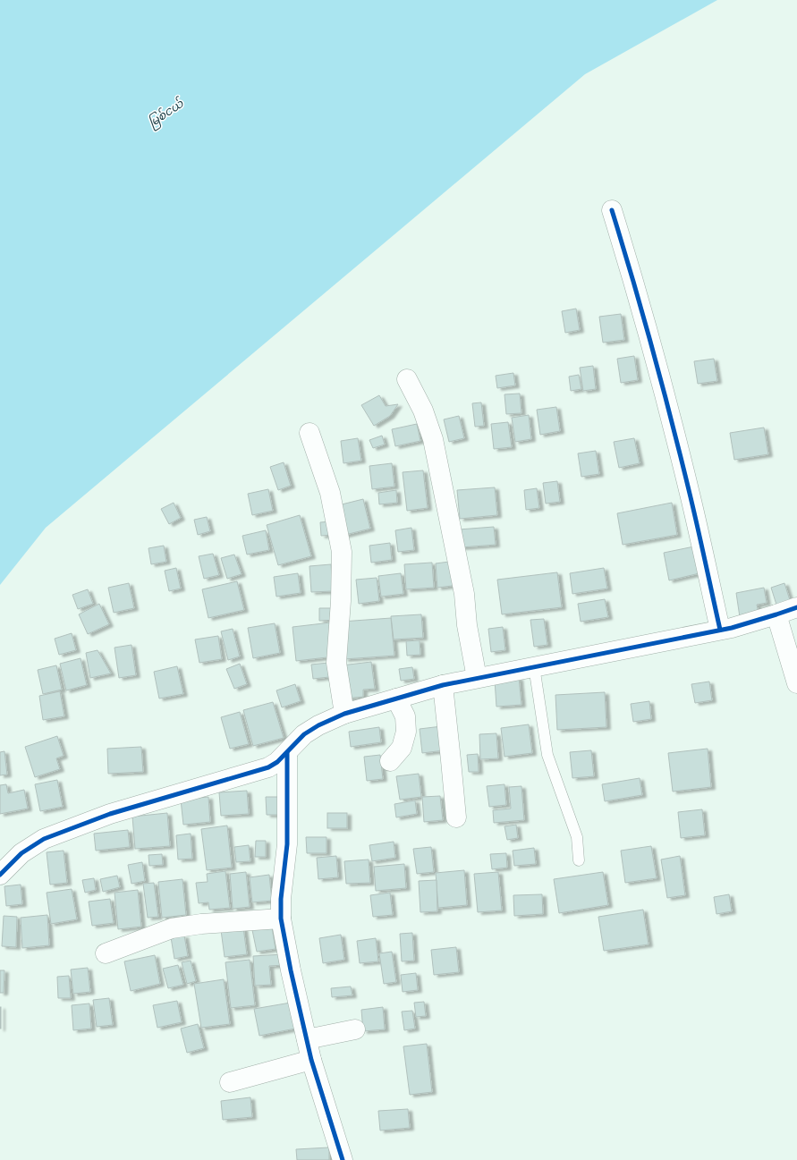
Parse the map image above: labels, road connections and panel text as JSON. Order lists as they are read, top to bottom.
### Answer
{
  "water": ["မြစ်ငယ်"]
}
